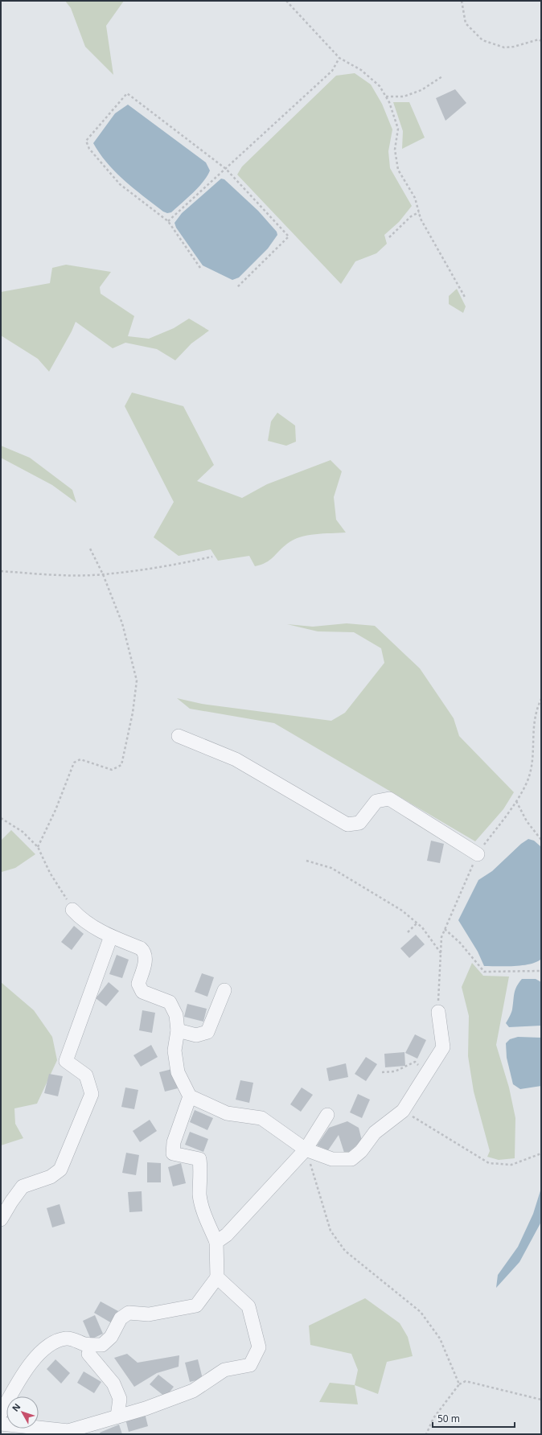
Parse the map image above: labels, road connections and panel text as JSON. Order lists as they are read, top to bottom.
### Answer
{
  "scale_bar": "50 m",
  "north": "top left"
}
